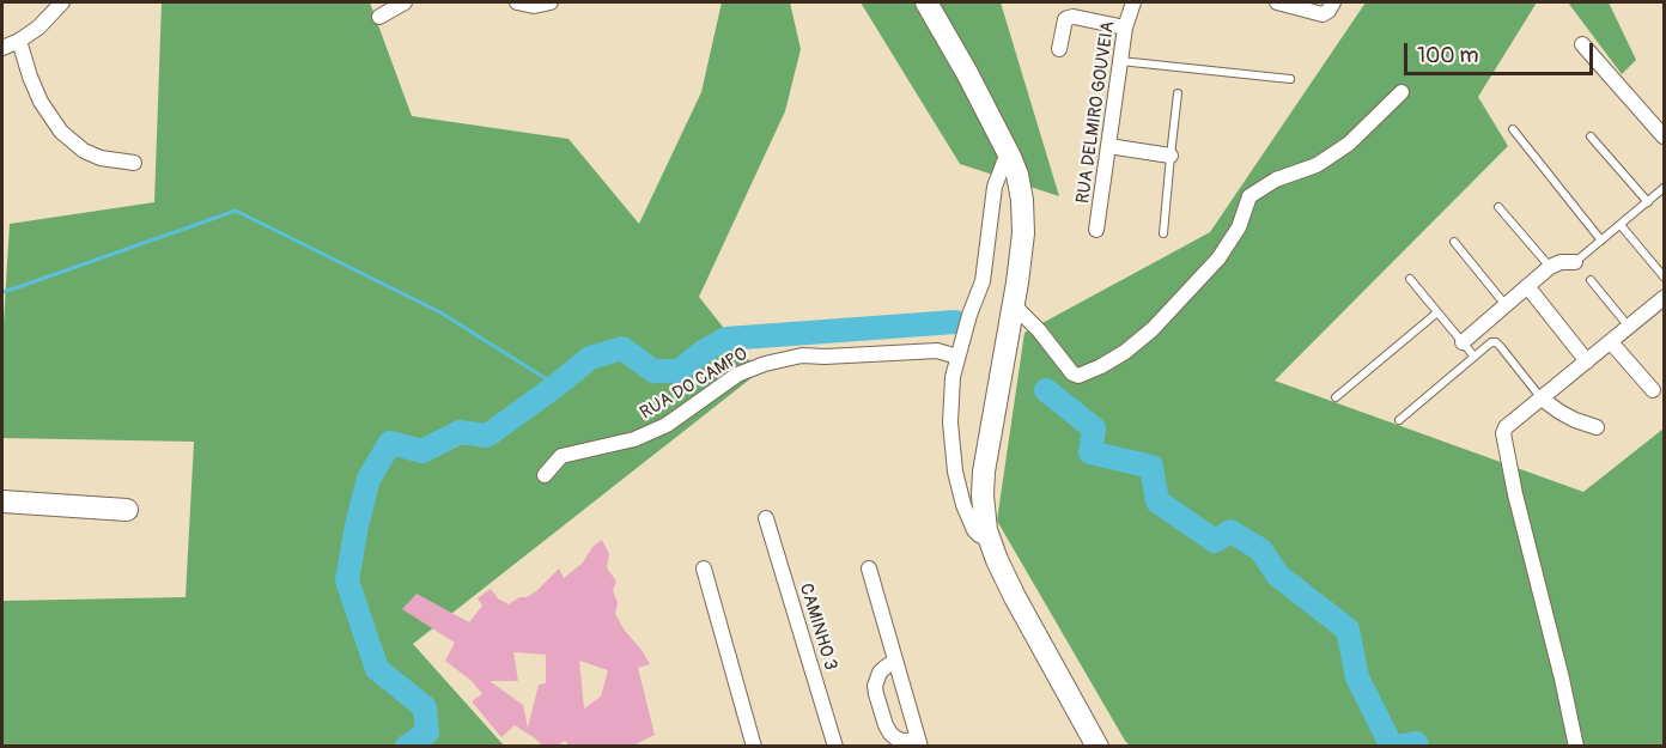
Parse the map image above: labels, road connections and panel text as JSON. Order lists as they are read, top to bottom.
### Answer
{
  "streets": {
    "street": ["RUA DELMIRO GOUVEIA", "RUA DO CAMPO", "CAMINHO 3"]
  },
  "scale_bar": "100 m"
}
